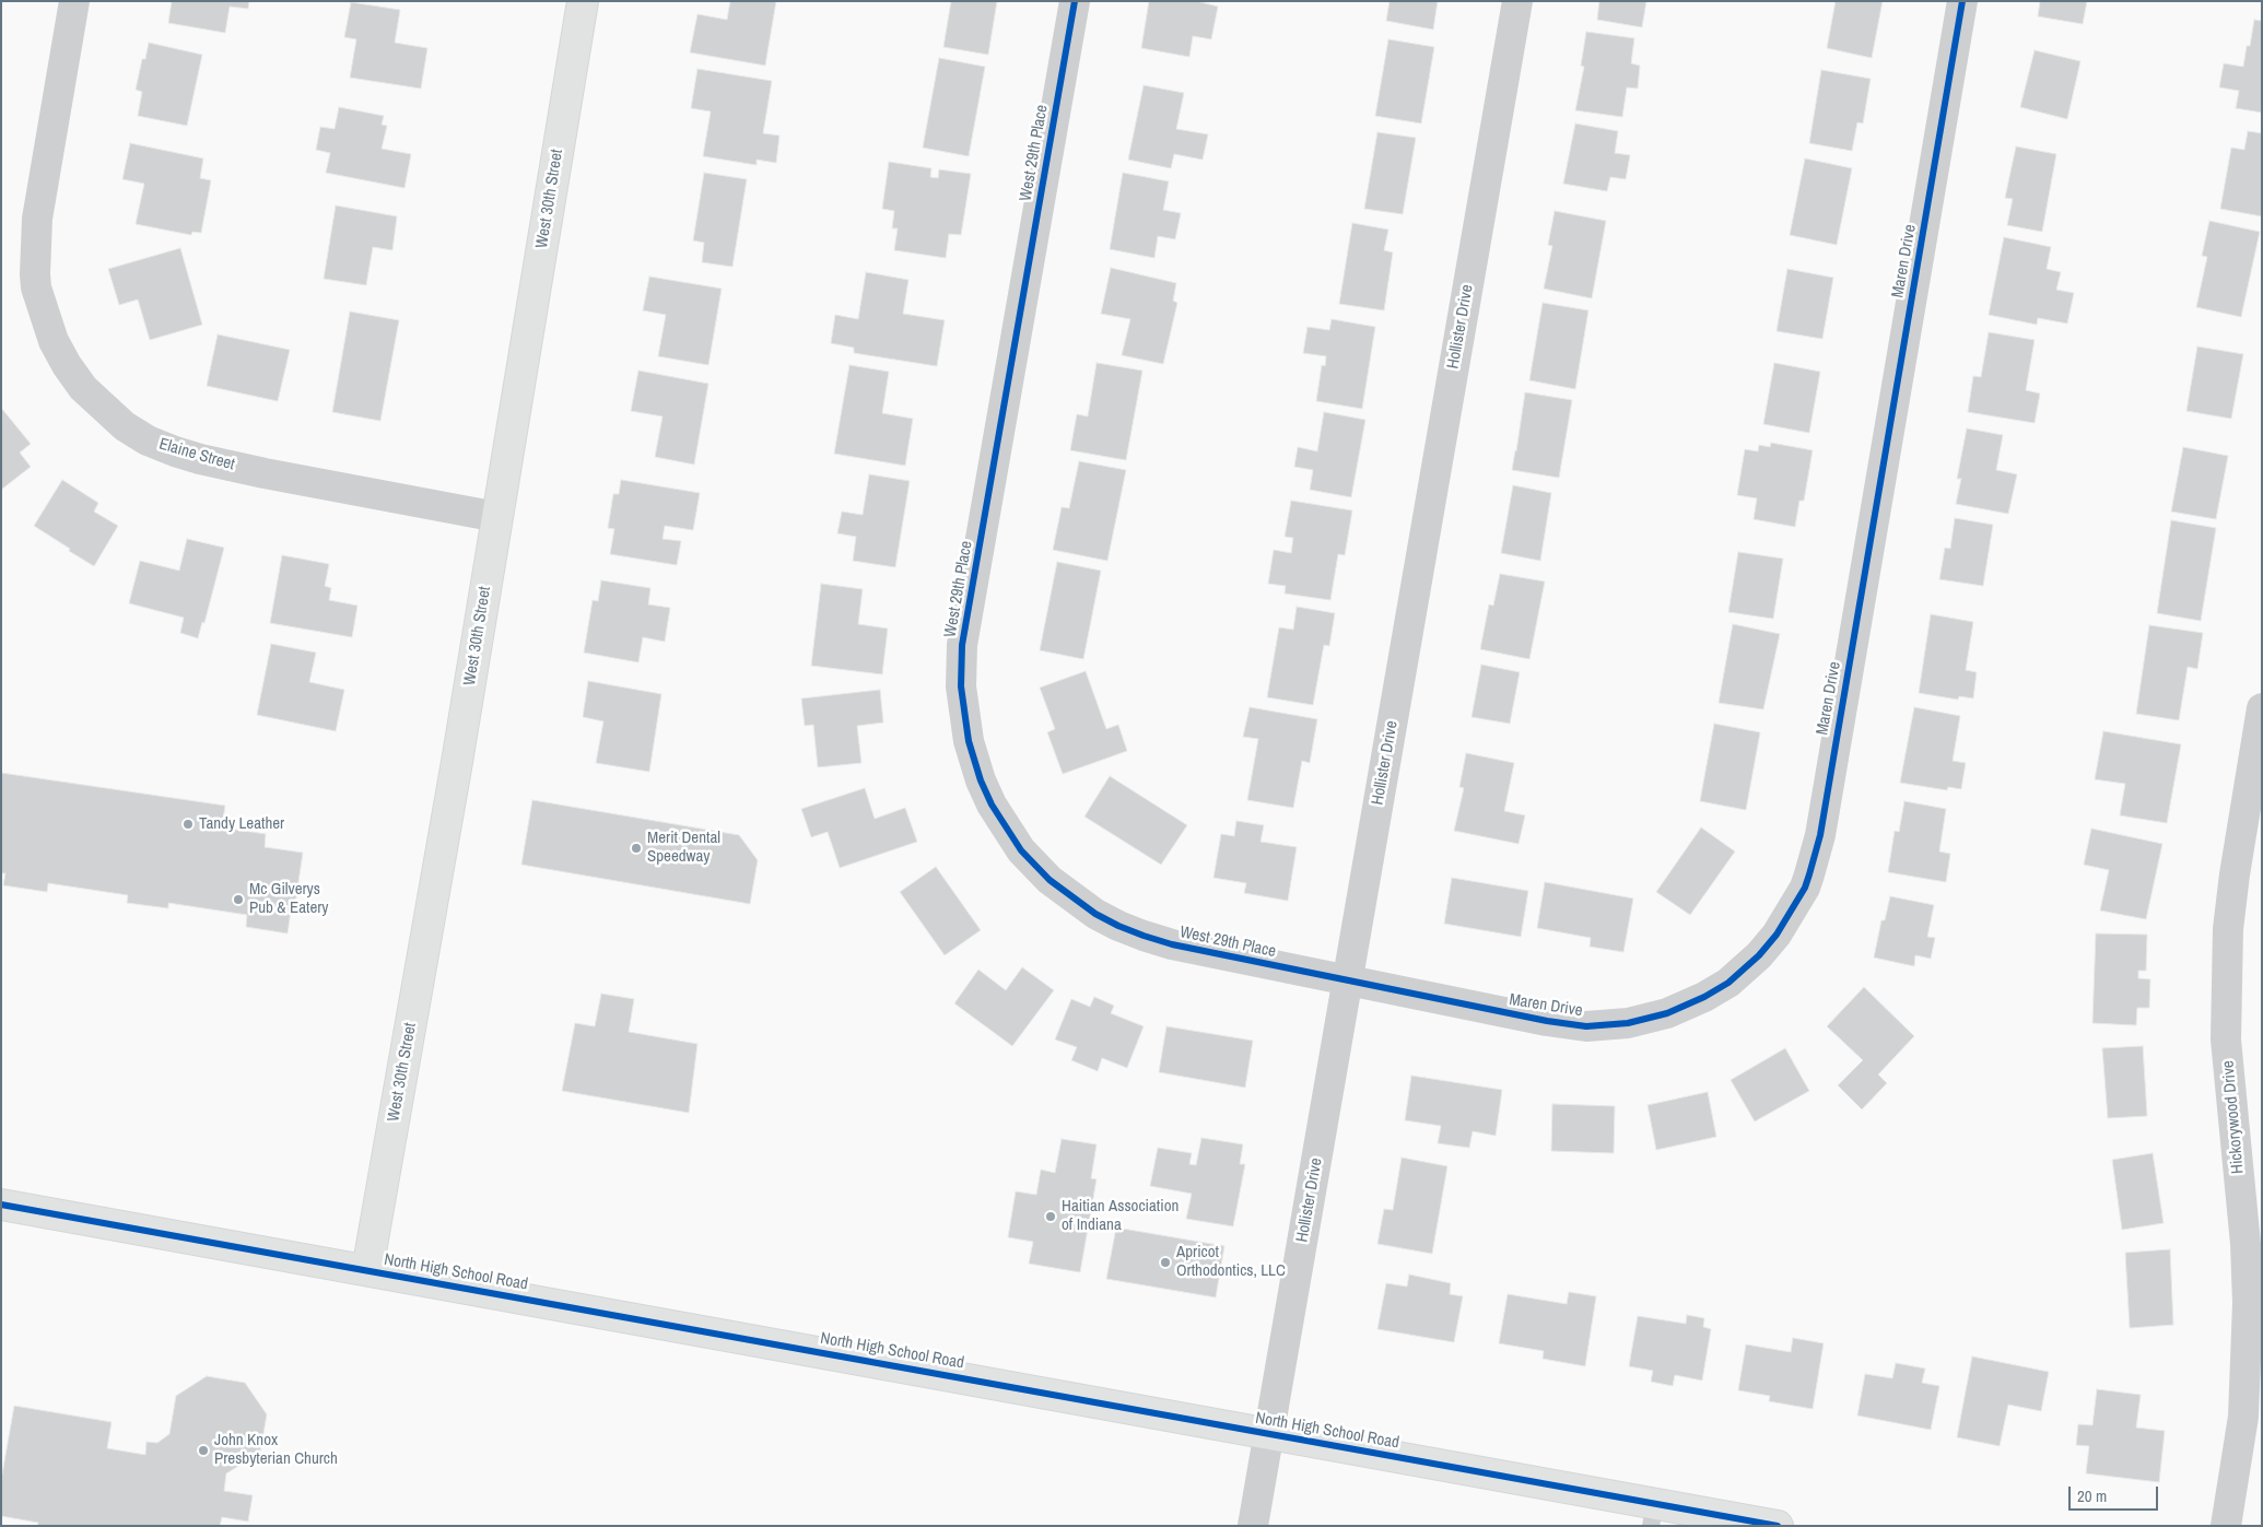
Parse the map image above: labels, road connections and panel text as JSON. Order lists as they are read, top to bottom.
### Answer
{
  "streets": {
    "street": [
      "West 29th Place",
      "West 30th Street",
      "Maren Drive",
      "Hollister Drive",
      "Elaine Street",
      "Hickorywood Drive",
      "North High School Road"
    ]
  },
  "crossings": [
    ["West 29th Place", "Maren Drive"],
    ["West 29th Place", "Hollister Drive"],
    ["West 30th Street", "Elaine Street"],
    ["West 30th Street", "North High School Road"],
    ["Maren Drive", "Hollister Drive"],
    ["Hollister Drive", "North High School Road"]
  ],
  "places": [
    "Tandy Leather",
    "Merit Dental Speedway",
    "Mc Gilverys Pub & Eatery",
    "Haitian Association of Indiana",
    "Apricot Orthodontics, LLC",
    "John Knox Presbyterian Church"
  ],
  "scale_bar": "20 m"
}
